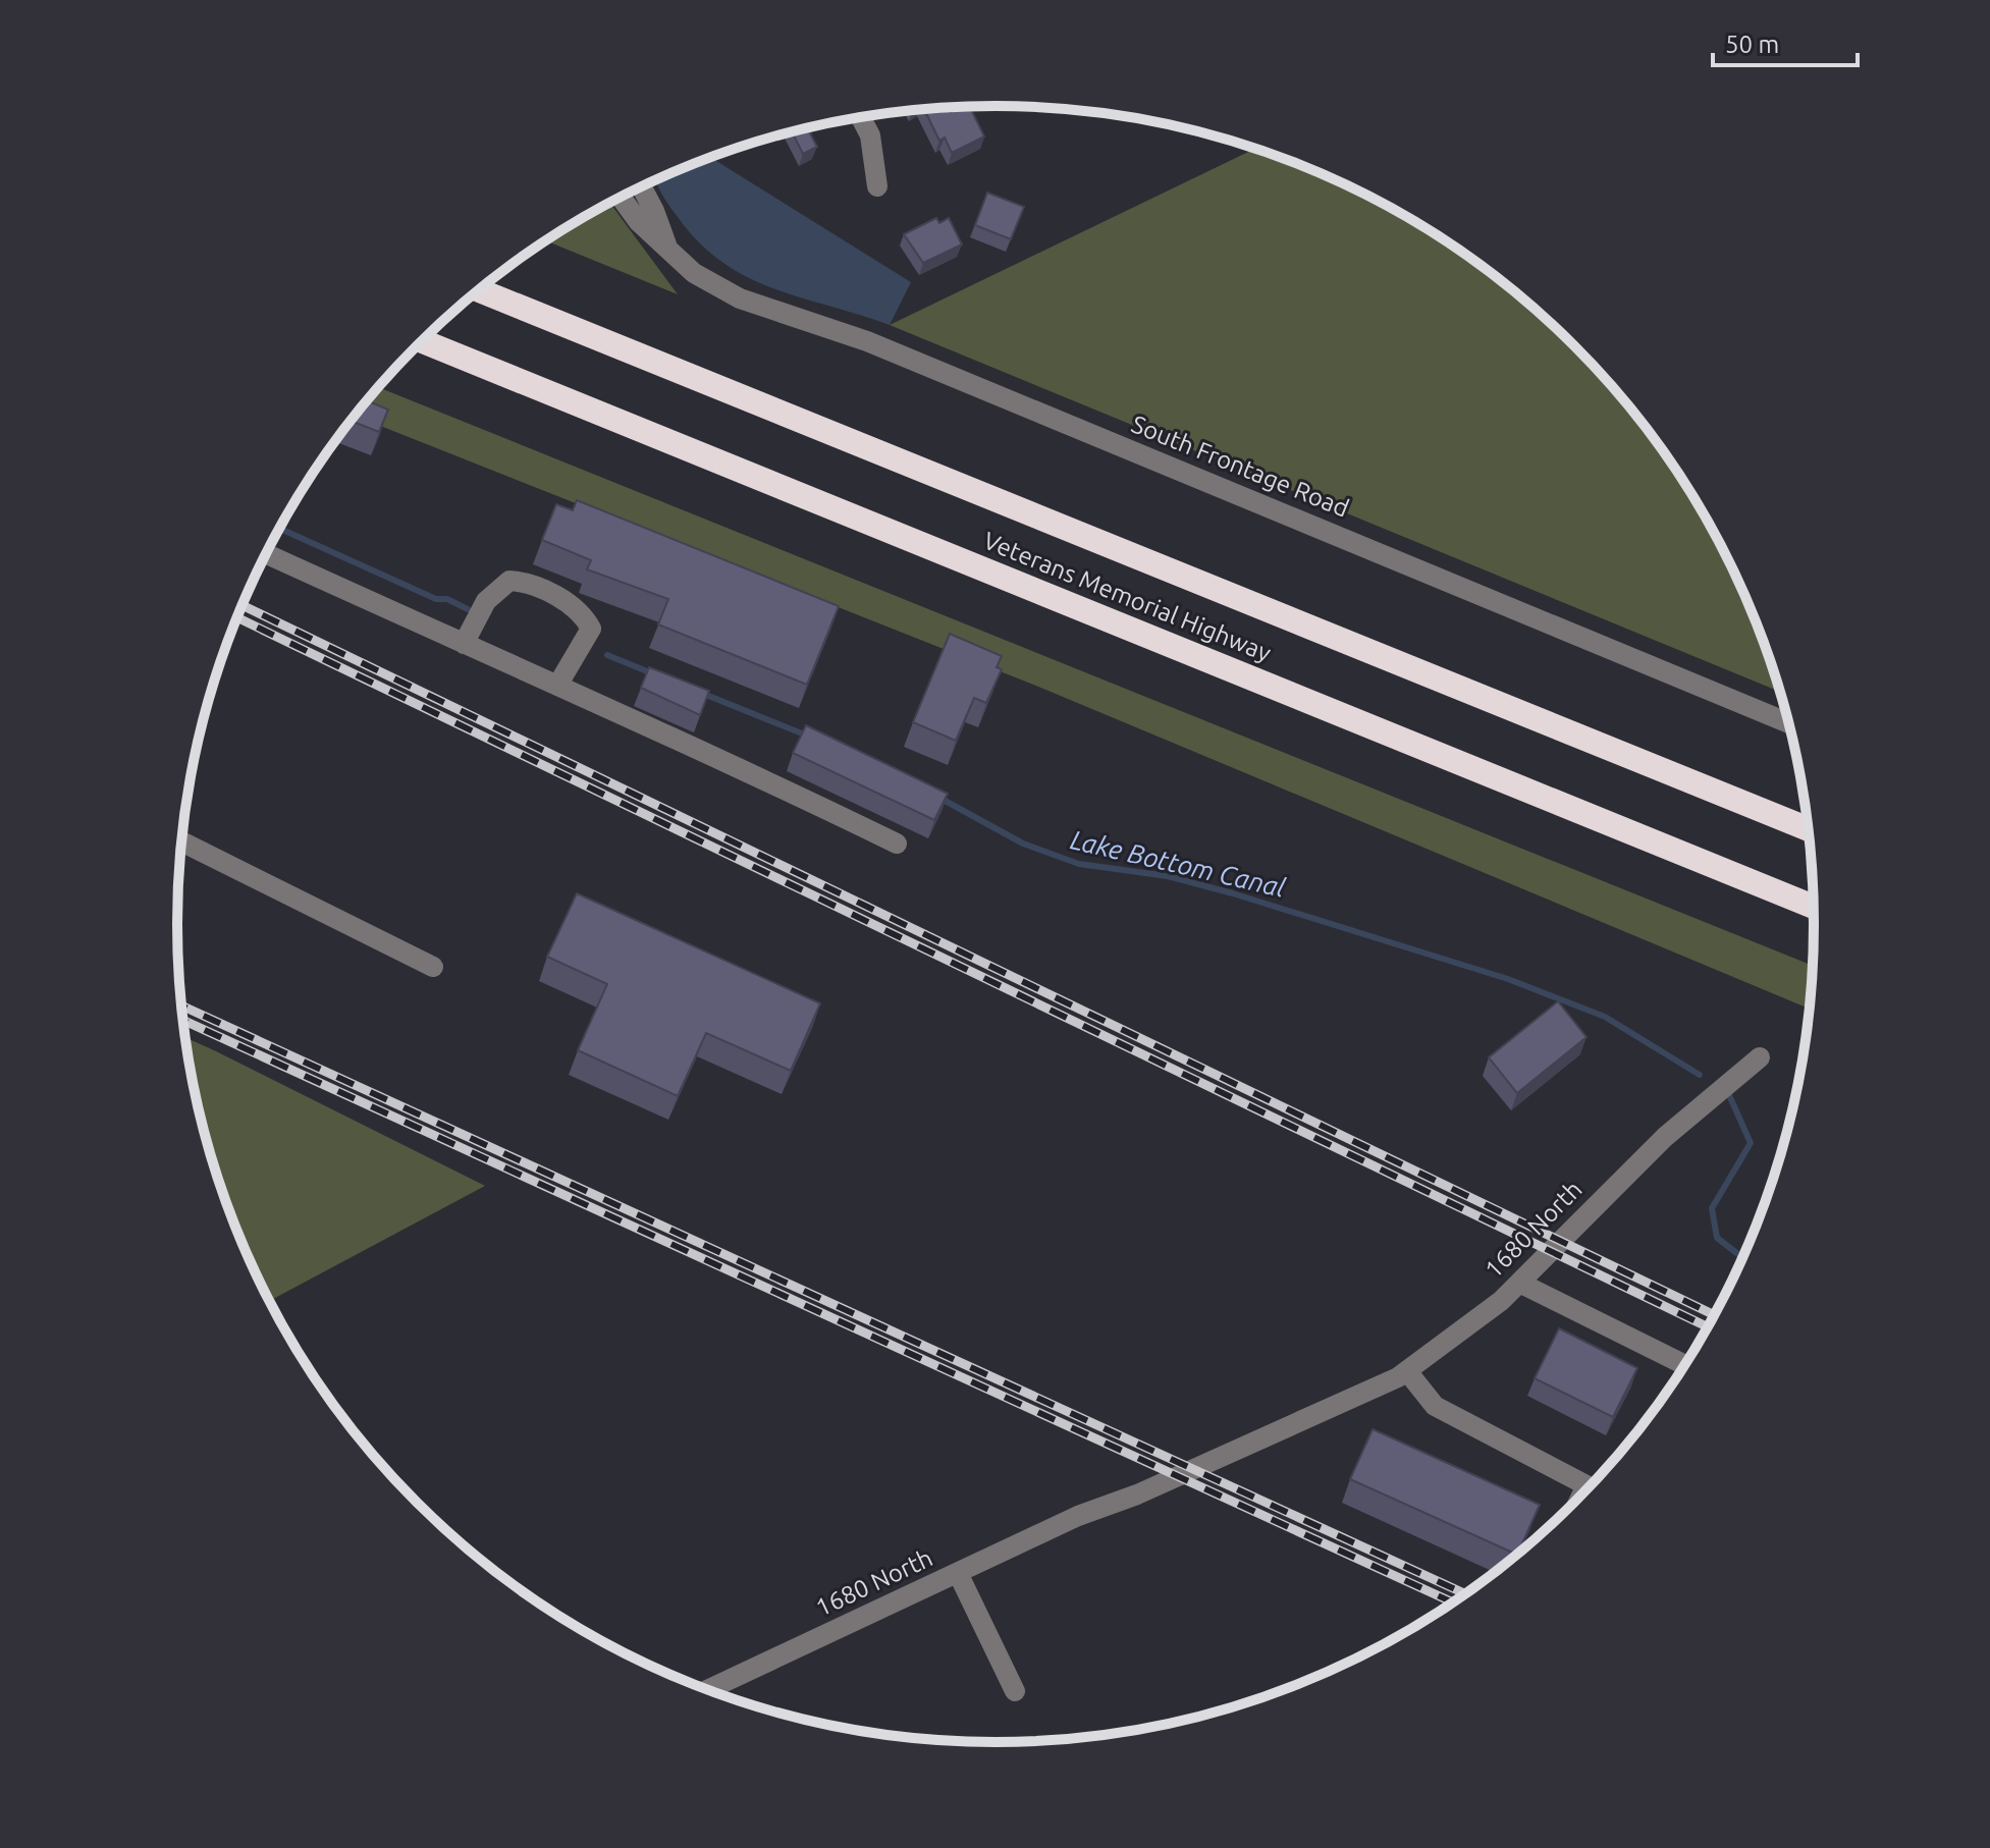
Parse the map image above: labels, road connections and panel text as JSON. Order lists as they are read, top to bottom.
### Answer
{
  "streets": {
    "highway": ["Veterans Memorial Highway"],
    "street": ["South Frontage Road", "1680 North"]
  },
  "water": ["Lake Bottom Canal"],
  "scale_bar": "50 m"
}
